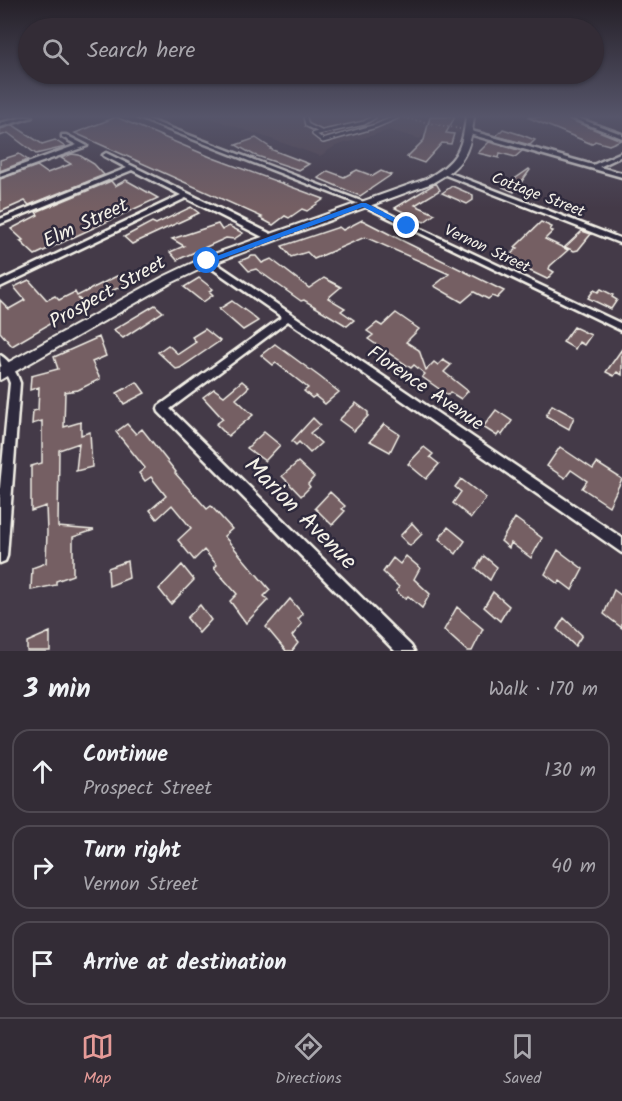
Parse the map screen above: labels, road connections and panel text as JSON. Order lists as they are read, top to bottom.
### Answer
{
  "streets": {
    "street": [
      "Cottage Street",
      "Elm Street",
      "Vernon Street",
      "Prospect Street",
      "Florence Avenue",
      "Marion Avenue"
    ]
  },
  "crossings": [
    ["Cottage Street", "Prospect Street"],
    ["Vernon Street", "Prospect Street"],
    ["Prospect Street", "Florence Avenue"],
    ["Florence Avenue", "Marion Avenue"]
  ],
  "page": {
    "search": "Search here",
    "heading": ["3 min", "Walk · 170 m"],
    "list": [
      ["Continue", "Prospect Street", "130 m"],
      ["Turn right", "Vernon Street", "40 m"],
      "Arrive at destination"
    ],
    "nav": ["Map", "Directions", "Saved"]
  }
}
